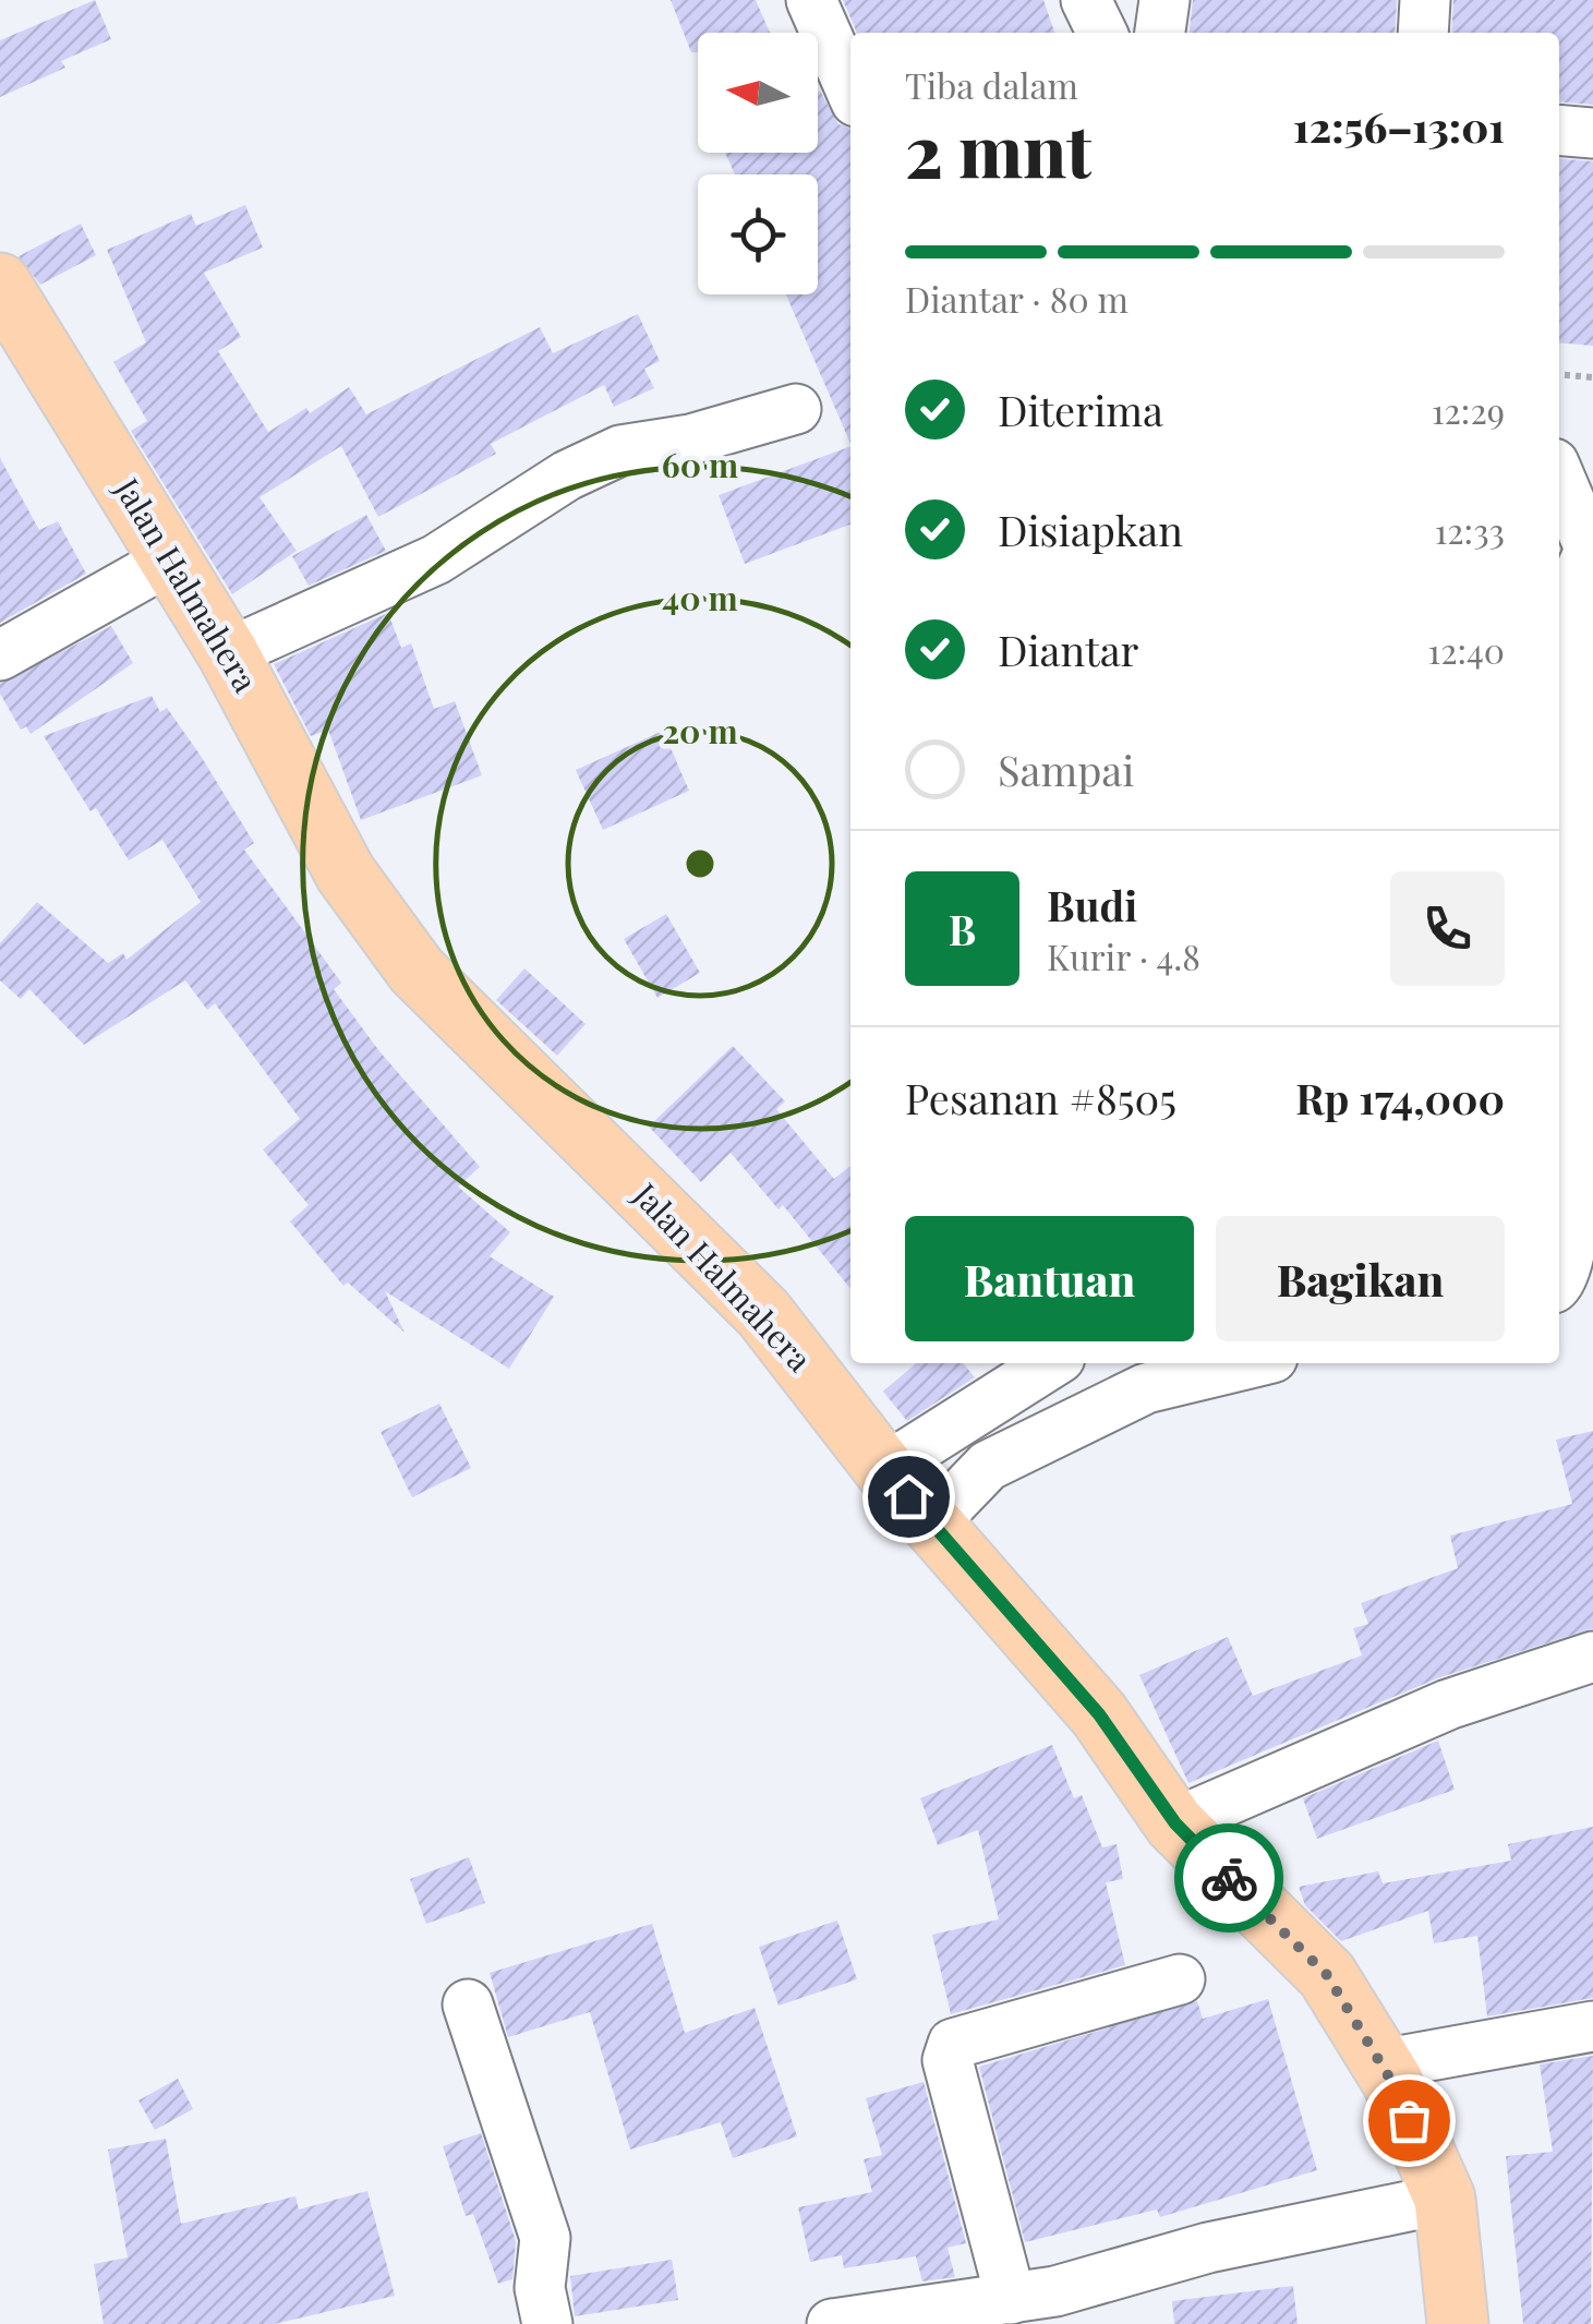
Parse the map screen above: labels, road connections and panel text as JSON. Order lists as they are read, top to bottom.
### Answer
{
  "streets": {
    "main road": ["Jalan Halmahera"]
  },
  "north": "left",
  "page": {
    "heading": ["2 mnt", "Tiba dalam", "12:56–13:01"],
    "panel": [
      "Budi",
      "Kurir · 4.8",
      "Pesanan #8505",
      "Rp 174,000"
    ],
    "bar": "Diantar · 80 m",
    "list": [
      ["Diterima", "12:29"],
      ["Disiapkan", "12:33"],
      ["Diantar", "12:40"],
      "Sampai"
    ],
    "round": "B",
    "buttons": ["Bantuan", "Bagikan"]
  },
  "rings": ["60 m", "40 m", "20 m"]
}
